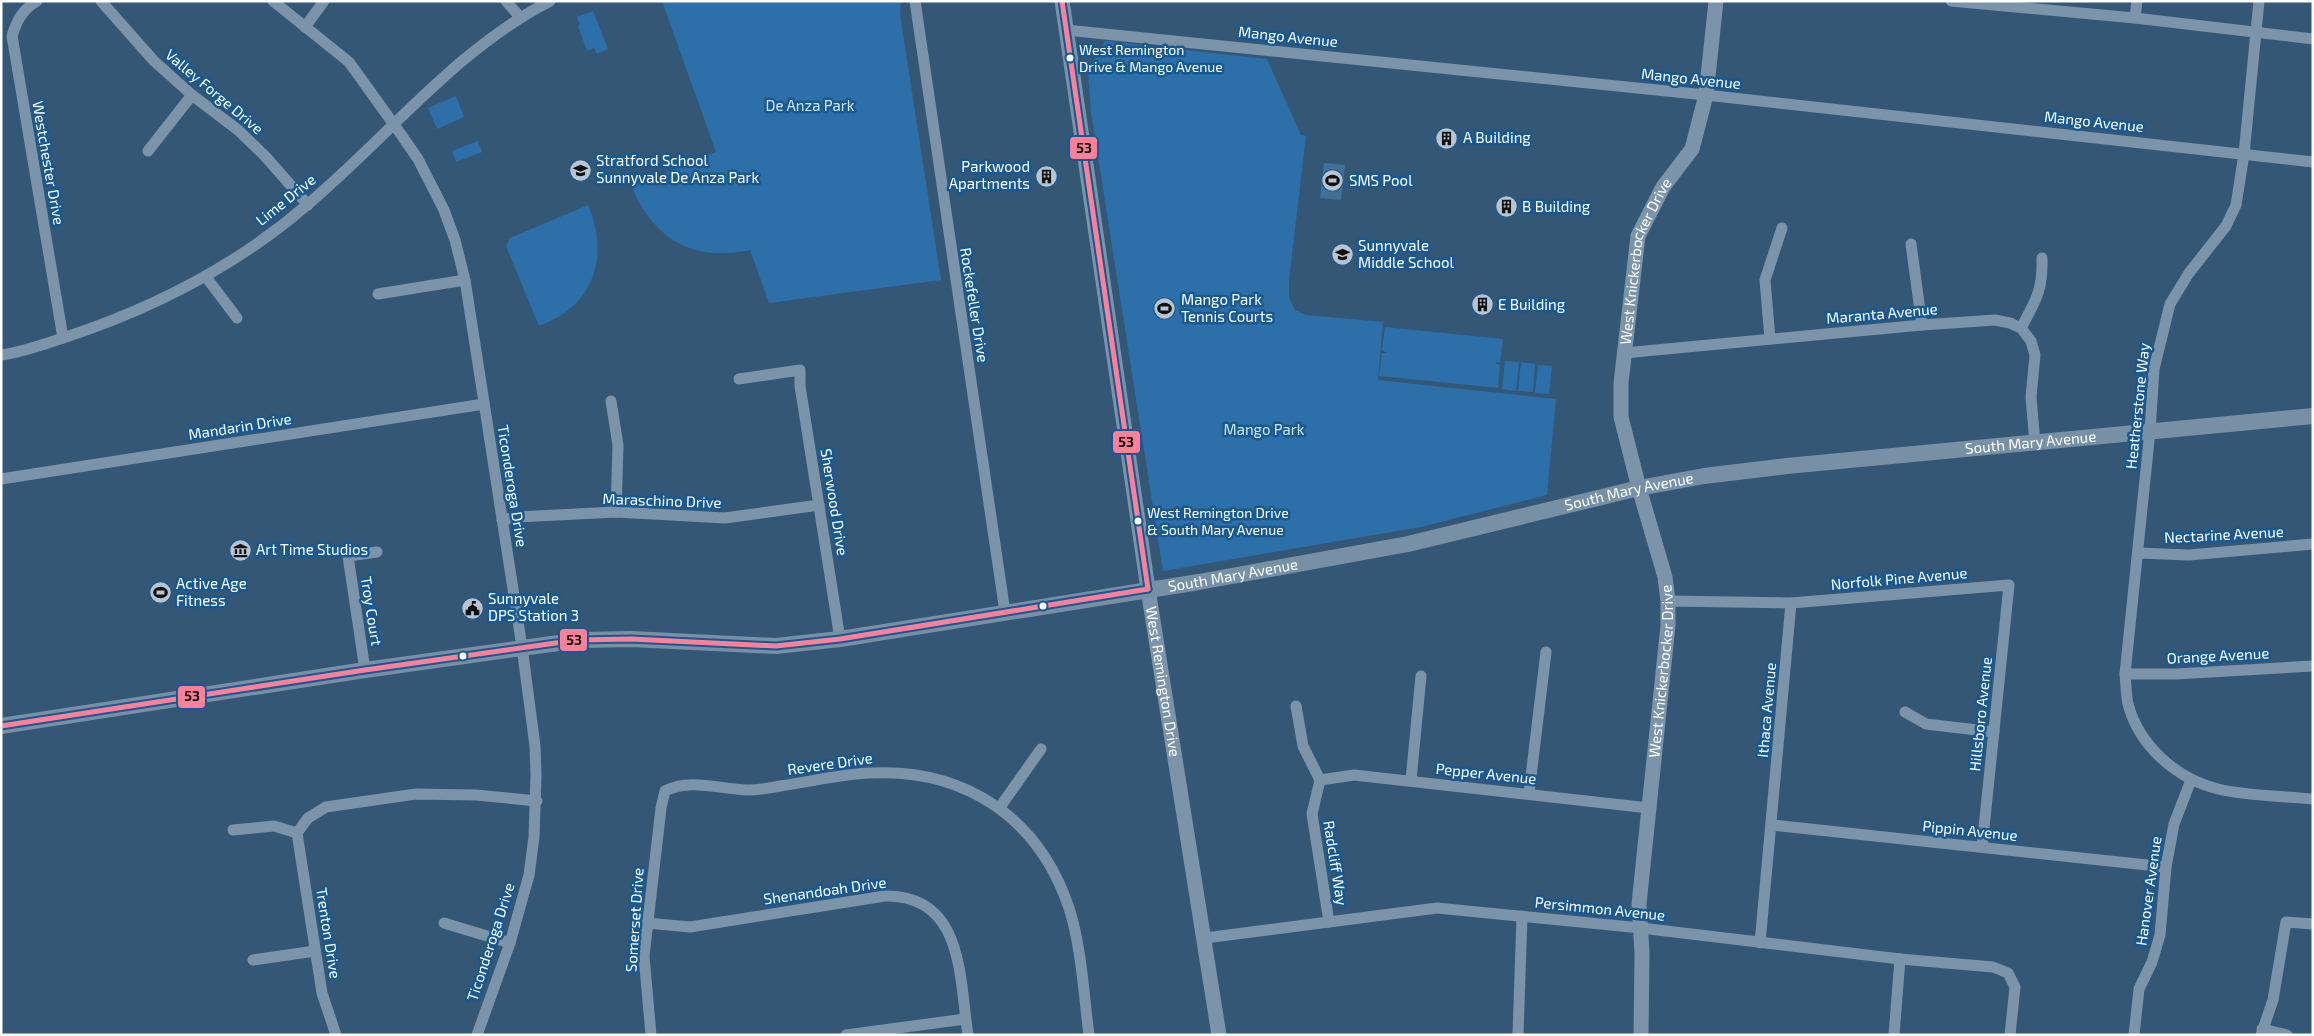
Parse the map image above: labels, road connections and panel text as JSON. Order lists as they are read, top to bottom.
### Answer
{
  "streets": {
    "main road": ["South Mary Avenue"],
    "street": [
      "Mango Avenue",
      "Valley Forge Drive",
      "Westchester Drive",
      "Lime Drive",
      "West Knickerbocker Drive",
      "Rockefeller Drive",
      "Maranta Avenue",
      "Heatherstone Way",
      "Mandarin Drive",
      "Ticonderoga Drive",
      "Maraschino Drive",
      "Sherwood Drive",
      "Nectarine Avenue",
      "Norfolk Pine Avenue",
      "Troy Court",
      "Orange Avenue",
      "West Remington Drive",
      "Ithaca Avenue",
      "Hillsboro Avenue",
      "Revere Drive",
      "Pepper Avenue",
      "Pippin Avenue",
      "Radcliff Way",
      "Shenandoah Drive",
      "Hanover Avenue",
      "Persimmon Avenue",
      "Somerset Drive",
      "Trenton Drive"
    ]
  },
  "crossings": [
    ["Mango Avenue", "West Knickerbocker Drive"],
    ["Mango Avenue", "Heatherstone Way"],
    ["Mango Avenue", "West Remington Drive"],
    ["Valley Forge Drive", "Lime Drive"],
    ["Westchester Drive", "Lime Drive"],
    ["Lime Drive", "Ticonderoga Drive"],
    ["West Knickerbocker Drive", "Maranta Avenue"],
    ["West Knickerbocker Drive", "South Mary Avenue"],
    ["West Knickerbocker Drive", "Pepper Avenue"],
    ["West Knickerbocker Drive", "Persimmon Avenue"],
    ["Rockefeller Drive", "South Mary Avenue"],
    ["Heatherstone Way", "South Mary Avenue"],
    ["Heatherstone Way", "Nectarine Avenue"],
    ["Heatherstone Way", "Orange Avenue"],
    ["Heatherstone Way", "Hanover Avenue"],
    ["Mandarin Drive", "Ticonderoga Drive"],
    ["South Mary Avenue", "Ticonderoga Drive"],
    ["South Mary Avenue", "Sherwood Drive"],
    ["South Mary Avenue", "Troy Court"],
    ["South Mary Avenue", "West Remington Drive"],
    ["Ticonderoga Drive", "Maraschino Drive"],
    ["Maraschino Drive", "Sherwood Drive"],
    ["Norfolk Pine Avenue", "Ithaca Avenue"],
    ["Norfolk Pine Avenue", "Hillsboro Avenue"],
    ["West Remington Drive", "Persimmon Avenue"],
    ["Ithaca Avenue", "Pippin Avenue"],
    ["Ithaca Avenue", "Persimmon Avenue"],
    ["Hillsboro Avenue", "Pippin Avenue"],
    ["Revere Drive", "Somerset Drive"],
    ["Pepper Avenue", "Radcliff Way"],
    ["Pippin Avenue", "Hanover Avenue"],
    ["Radcliff Way", "Persimmon Avenue"],
    ["Shenandoah Drive", "Somerset Drive"]
  ],
  "parks": ["De Anza Park", "Mango Park"],
  "places": {
    "other": ["West Remington Drive & Mango Avenue", "West Remington Drive & South Mary Avenue"],
    "building": [
      "A Building",
      "Parkwood Apartments",
      "B Building",
      "E Building"
    ],
    "school or university": ["Stratford School Sunnyvale De Anza Park", "Sunnyvale Middle School"],
    "sports": ["SMS Pool", "Mango Park Tennis Courts", "Active Age Fitness"],
    "museum": ["Art Time Studios"],
    "public building": ["Sunnyvale DPS Station 3"]
  },
  "lines": ["transit line 53"]
}
